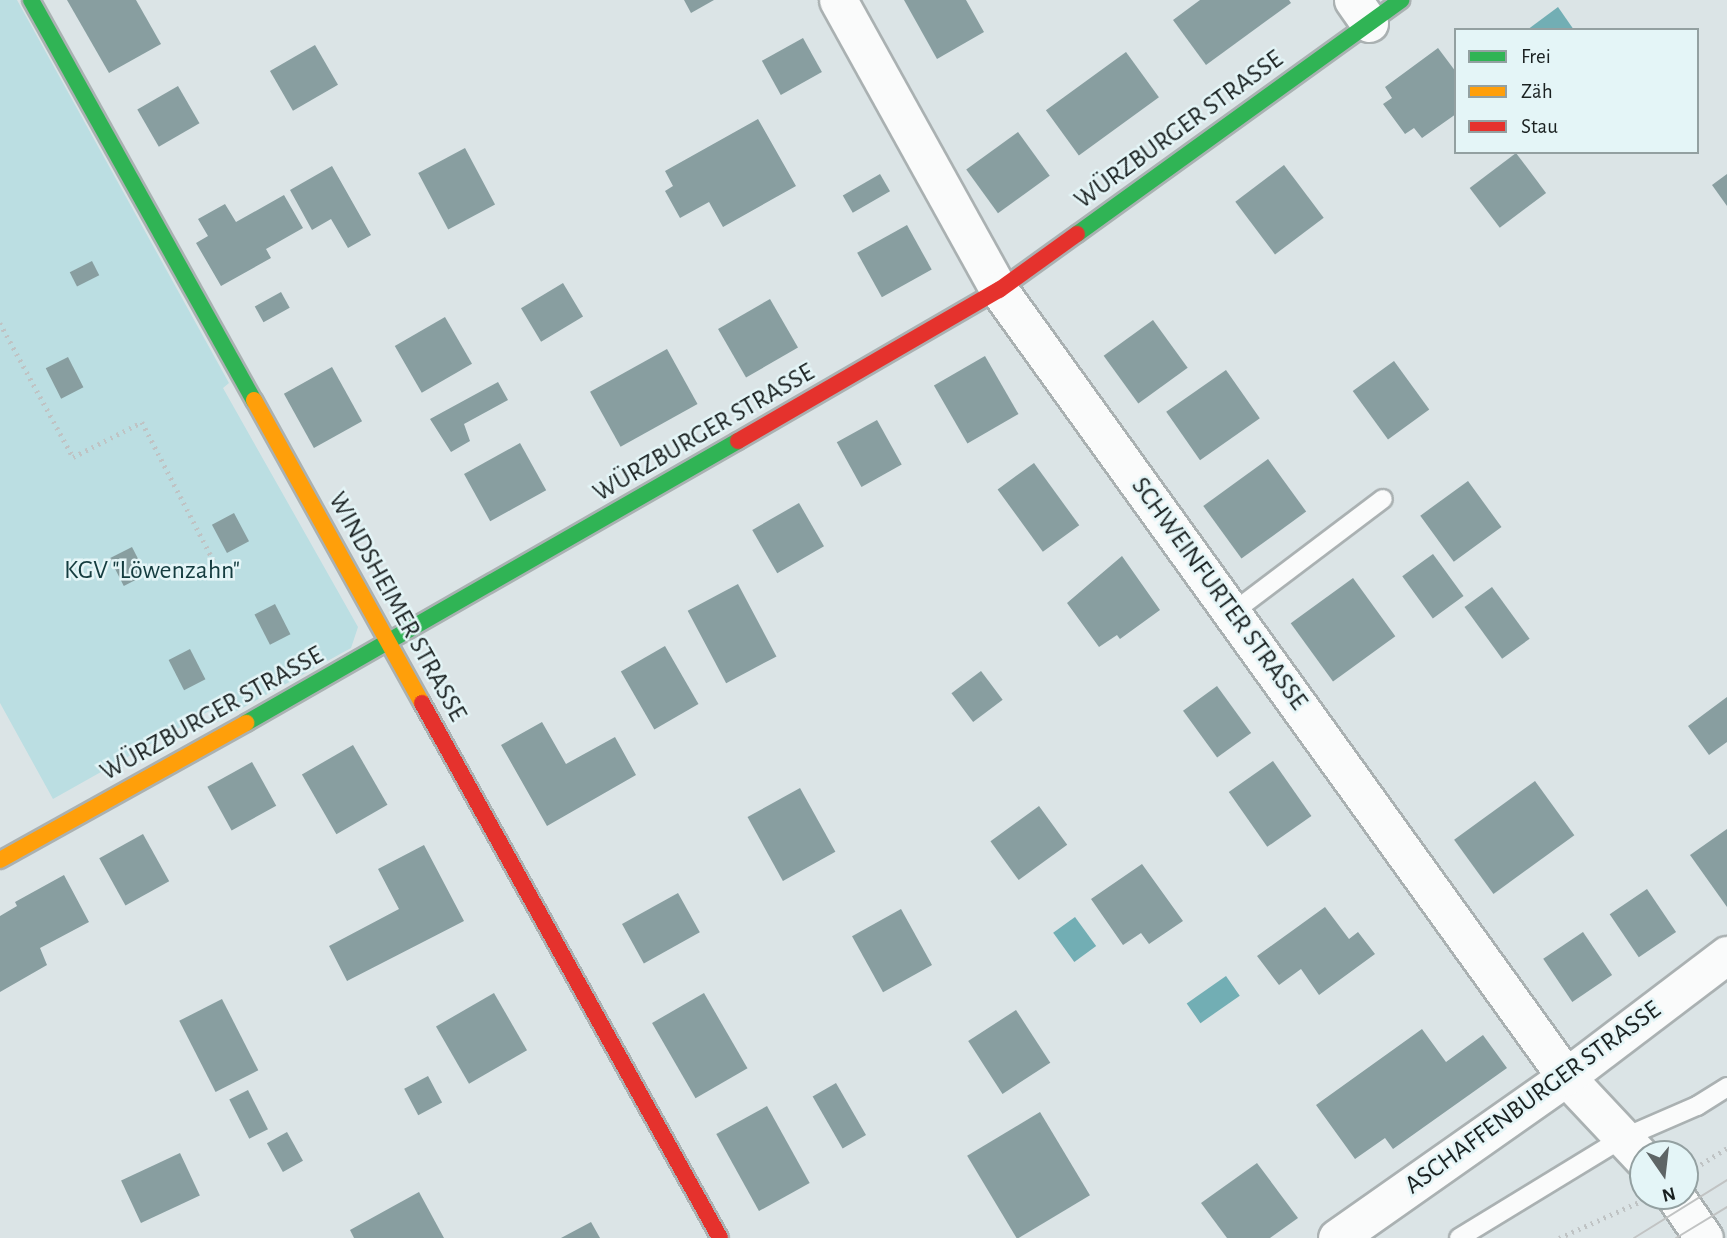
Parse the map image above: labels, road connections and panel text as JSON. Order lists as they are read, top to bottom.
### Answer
{
  "streets": {
    "street": [
      "WÜRZBURGER STRASSE",
      "SCHWEINFURTER STRASSE",
      "WINDSHEIMER STRASSE",
      "ASCHAFFENBURGER STRASSE"
    ]
  },
  "crossings": [
    ["WÜRZBURGER STRASSE", "SCHWEINFURTER STRASSE"],
    ["WÜRZBURGER STRASSE", "WINDSHEIMER STRASSE"],
    ["SCHWEINFURTER STRASSE", "ASCHAFFENBURGER STRASSE"]
  ],
  "parks": ["KGV \"Löwenzahn\""],
  "legend": ["Frei", "Zäh", "Stau"],
  "north": "bottom"
}
